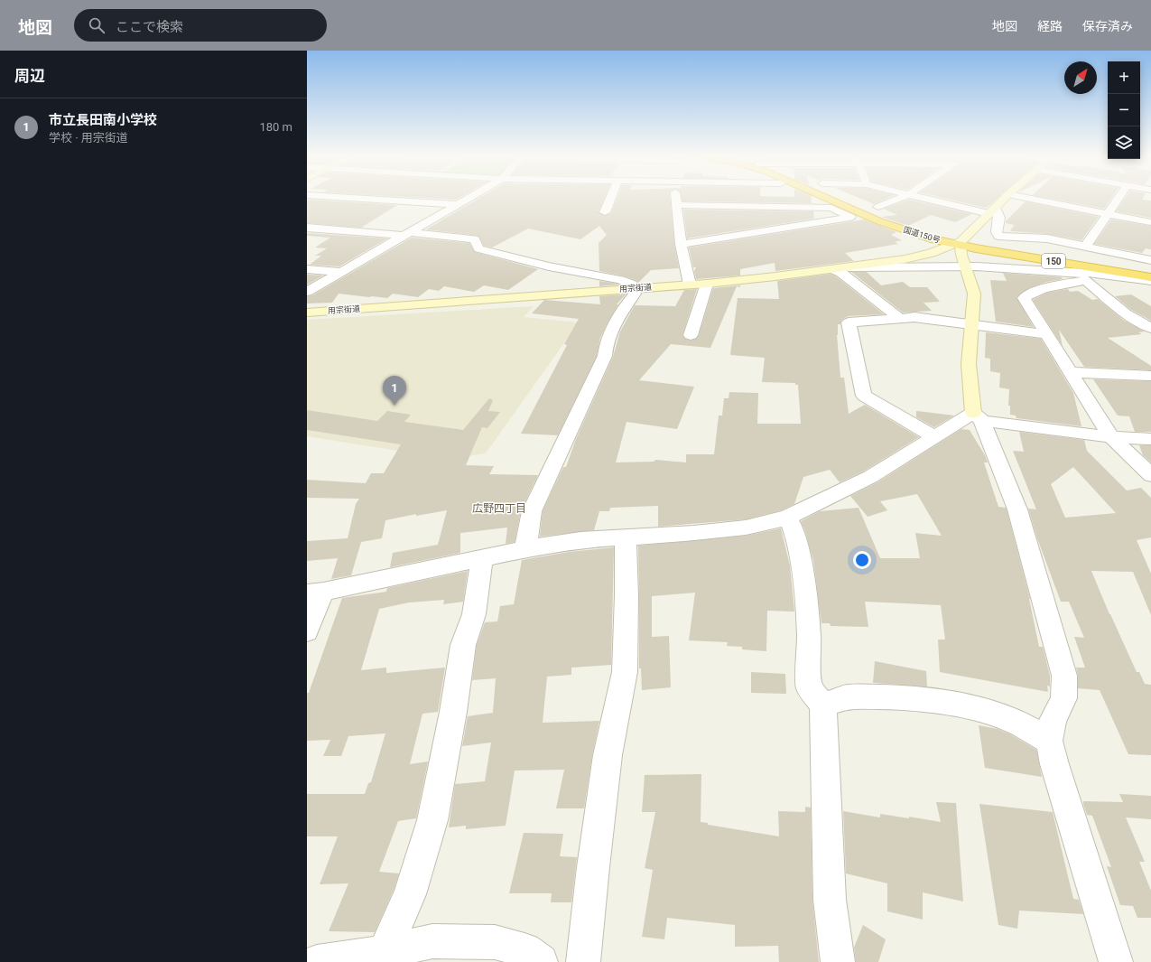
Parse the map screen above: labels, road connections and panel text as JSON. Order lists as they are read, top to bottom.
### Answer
{
  "streets": {
    "highway": ["国道150号", "150"],
    "street": ["用宗街道"]
  },
  "crossings": [
    ["国道150号", "用宗街道"]
  ],
  "districts": ["広野四丁目"],
  "north": "top right",
  "page": {
    "header": "地図",
    "search": "ここで検索",
    "nav": ["地図", "経路", "保存済み"],
    "heading": "周辺",
    "map_buttons": ["+", "−"],
    "list": [
      {
        "mark": "1",
        "name": "市立長田南小学校",
        "note": "学校 · 用宗街道",
        "value": "180 m"
      }
    ],
    "pins": "1"
  }
}
